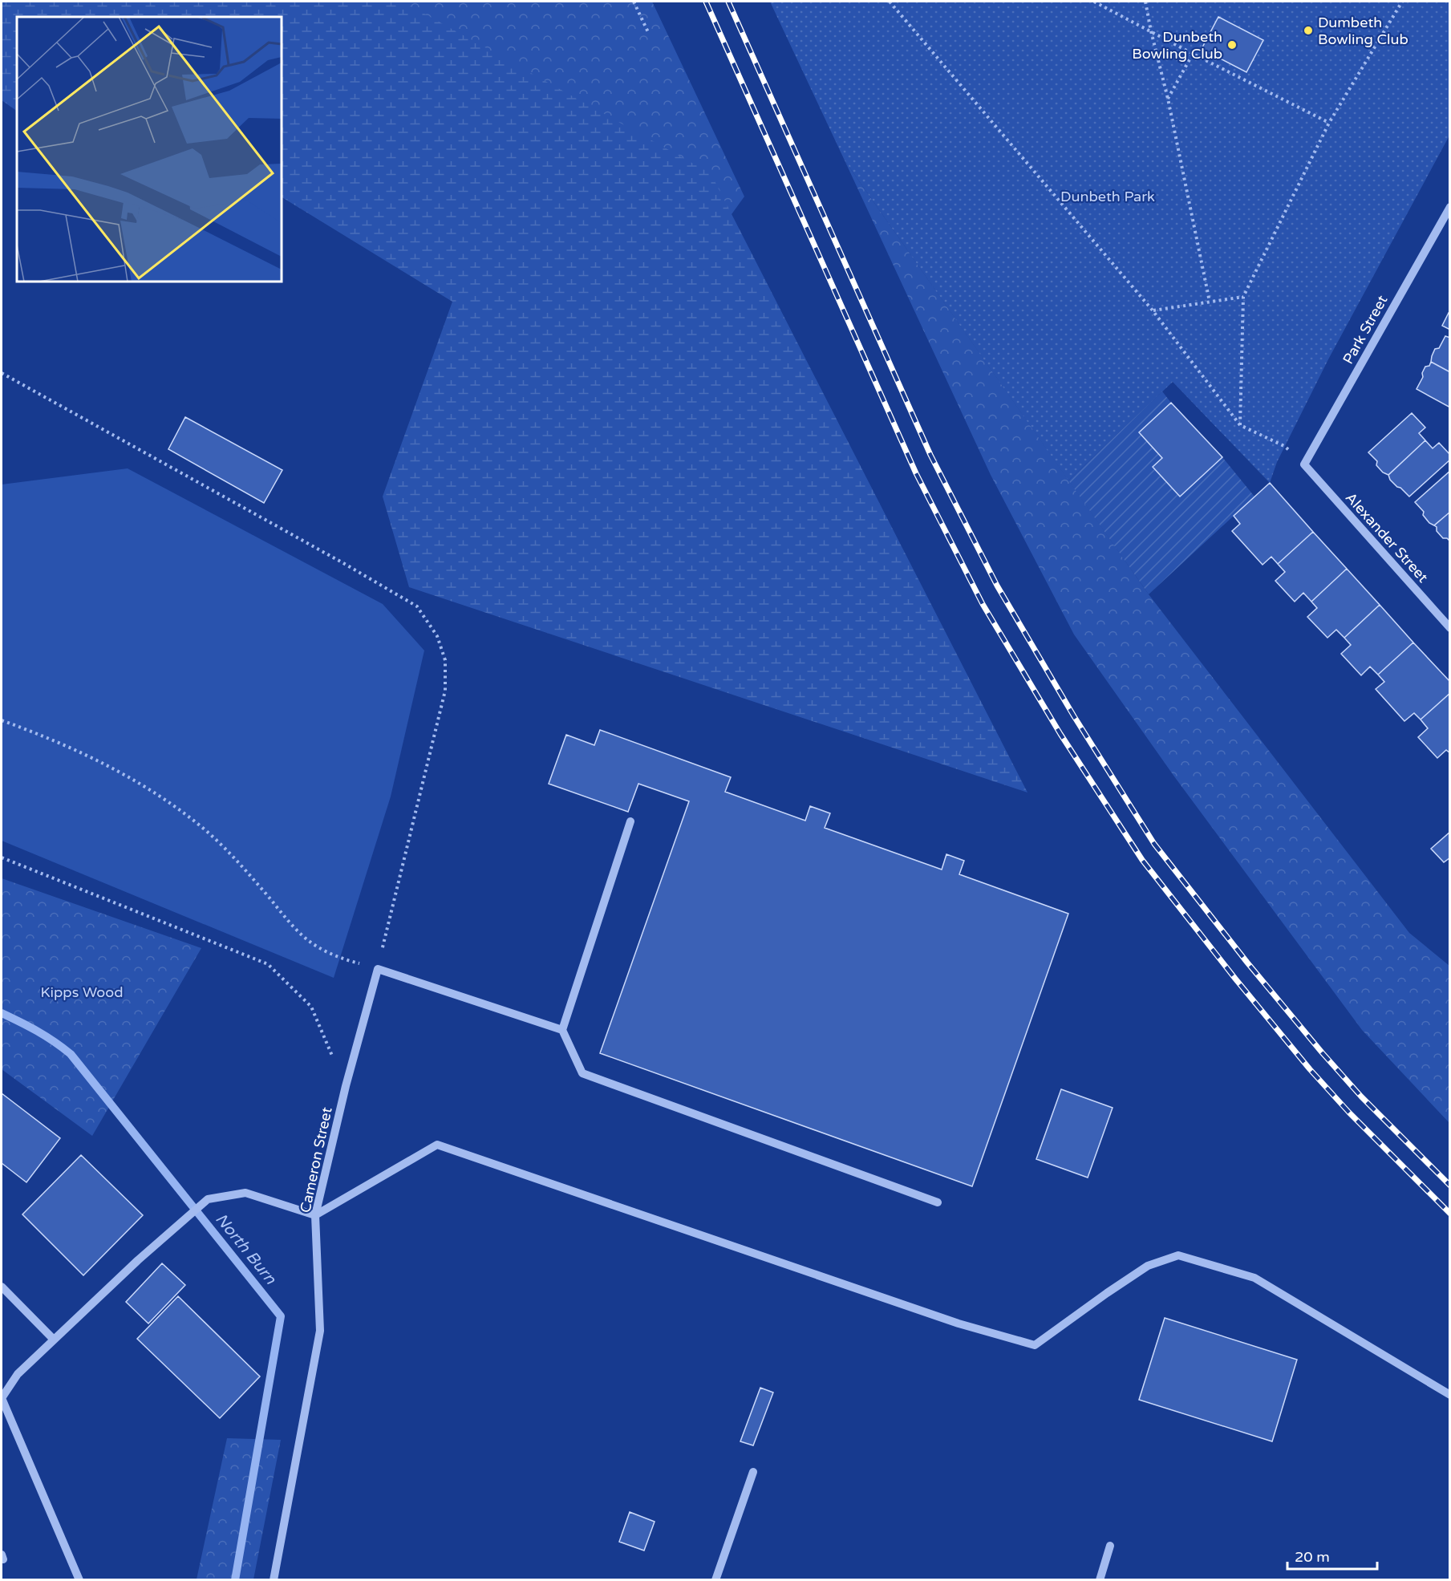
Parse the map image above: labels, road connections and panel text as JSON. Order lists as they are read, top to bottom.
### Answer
{
  "streets": {
    "street": ["Park Street", "Alexander Street", "Cameron Street"]
  },
  "crossings": [
    ["Park Street", "Alexander Street"]
  ],
  "water": ["North Burn"],
  "parks": ["Dunbeth Park", "Kipps Wood"],
  "places": ["Dumbeth Bowling Club", "Dunbeth Bowling Club"],
  "scale_bar": "20 m"
}
